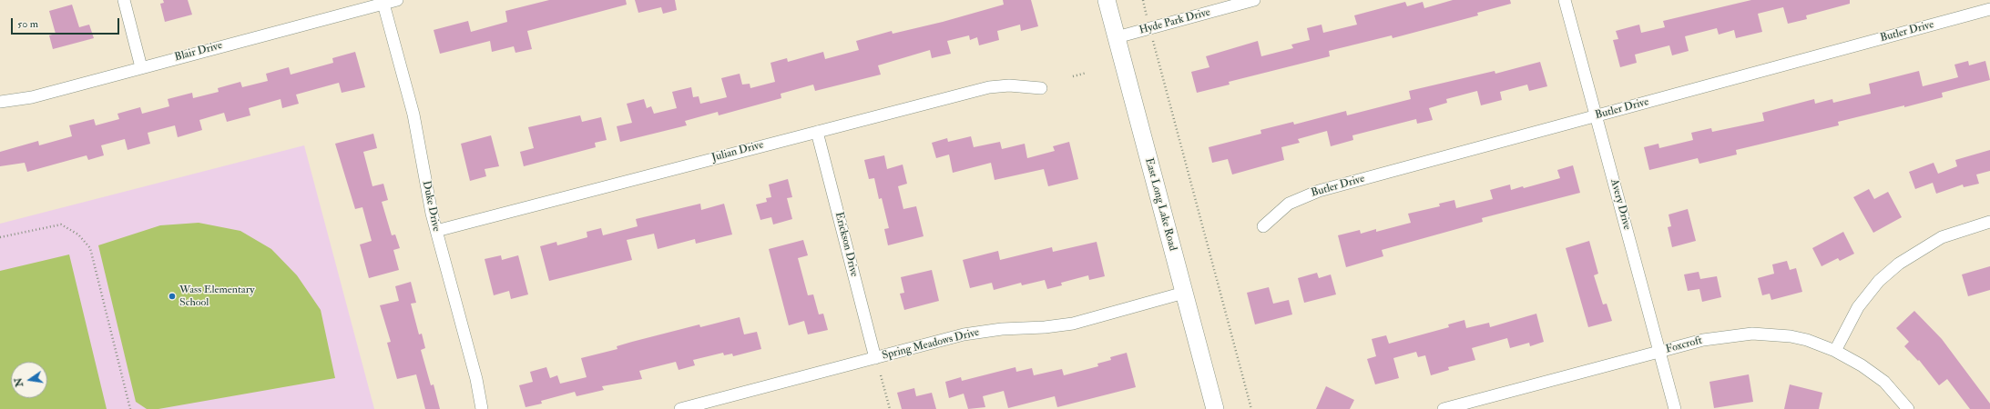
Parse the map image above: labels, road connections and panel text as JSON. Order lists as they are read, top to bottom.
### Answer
{
  "streets": {
    "main road": ["East Long Lake Road"],
    "street": [
      "Hyde Park Drive",
      "Butler Drive",
      "Blair Drive",
      "Julian Drive",
      "Avery Drive",
      "Duke Drive",
      "Erickson Drive",
      "Spring Meadows Drive",
      "Foxcroft"
    ]
  },
  "crossings": [
    ["Hyde Park Drive", "East Long Lake Road"],
    ["Butler Drive", "Avery Drive"],
    ["Blair Drive", "Duke Drive"],
    ["Julian Drive", "Duke Drive"],
    ["Julian Drive", "Erickson Drive"],
    ["East Long Lake Road", "Spring Meadows Drive"],
    ["Avery Drive", "Foxcroft"],
    ["Erickson Drive", "Spring Meadows Drive"]
  ],
  "places": ["Wass Elementary School"],
  "scale_bar": "50 m",
  "north": "left"
}
